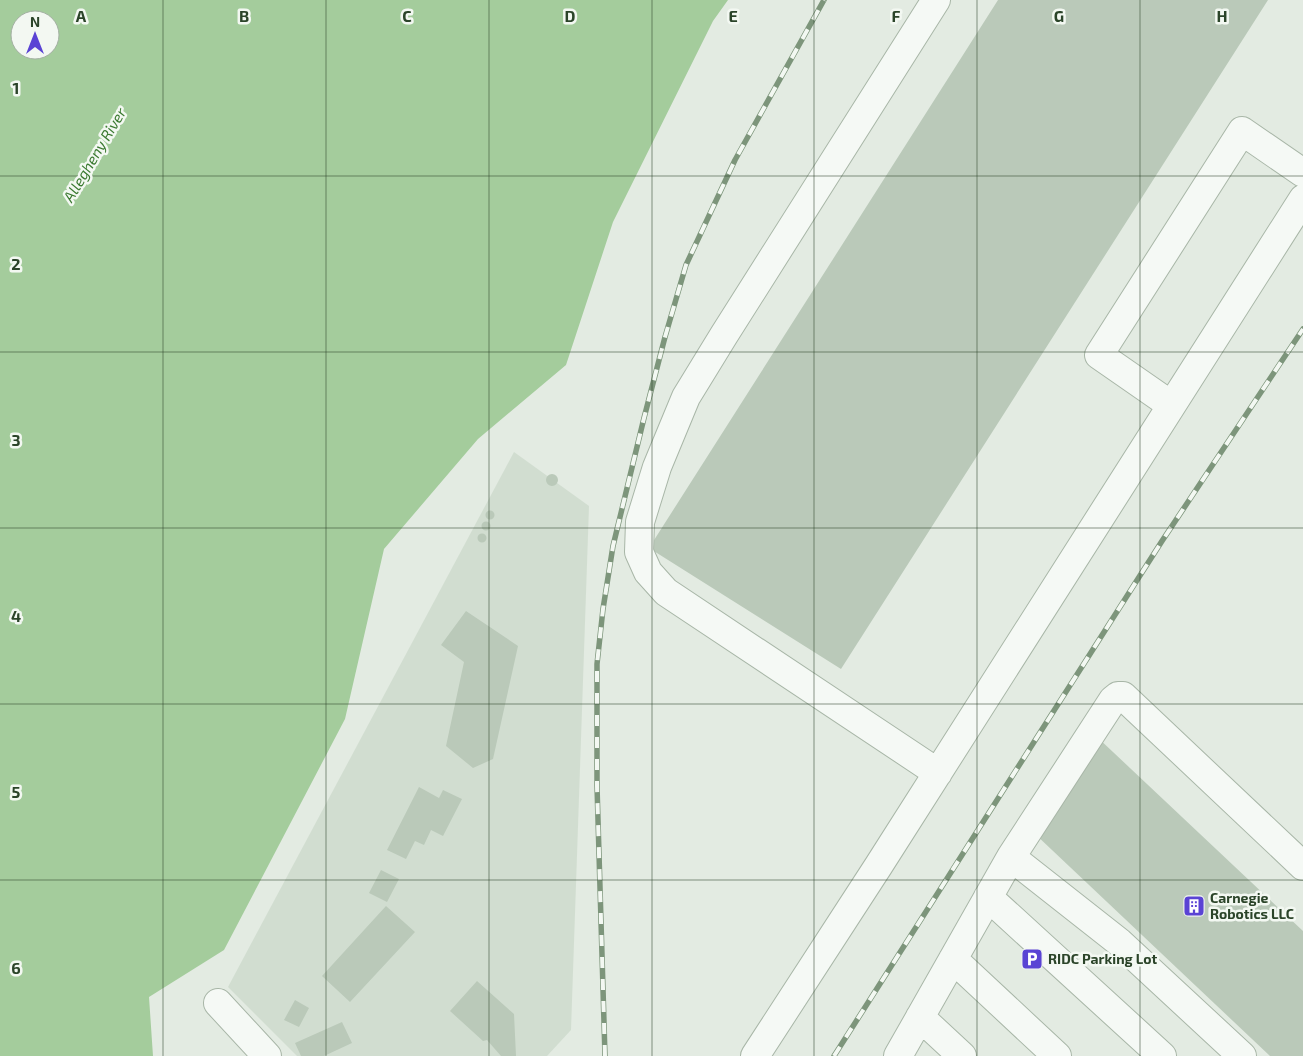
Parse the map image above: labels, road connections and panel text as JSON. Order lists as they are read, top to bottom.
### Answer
{
  "water": ["Allegheny River"],
  "places": {
    "building": ["Carnegie Robotics LLC"],
    "parking": ["RIDC Parking Lot"]
  },
  "north": "top",
  "grid": {
    "columns": [
      "A",
      "B",
      "C",
      "D",
      "E",
      "F",
      "G",
      "H"
    ],
    "rows": [
      "1",
      "2",
      "3",
      "4",
      "5",
      "6"
    ]
  }
}
